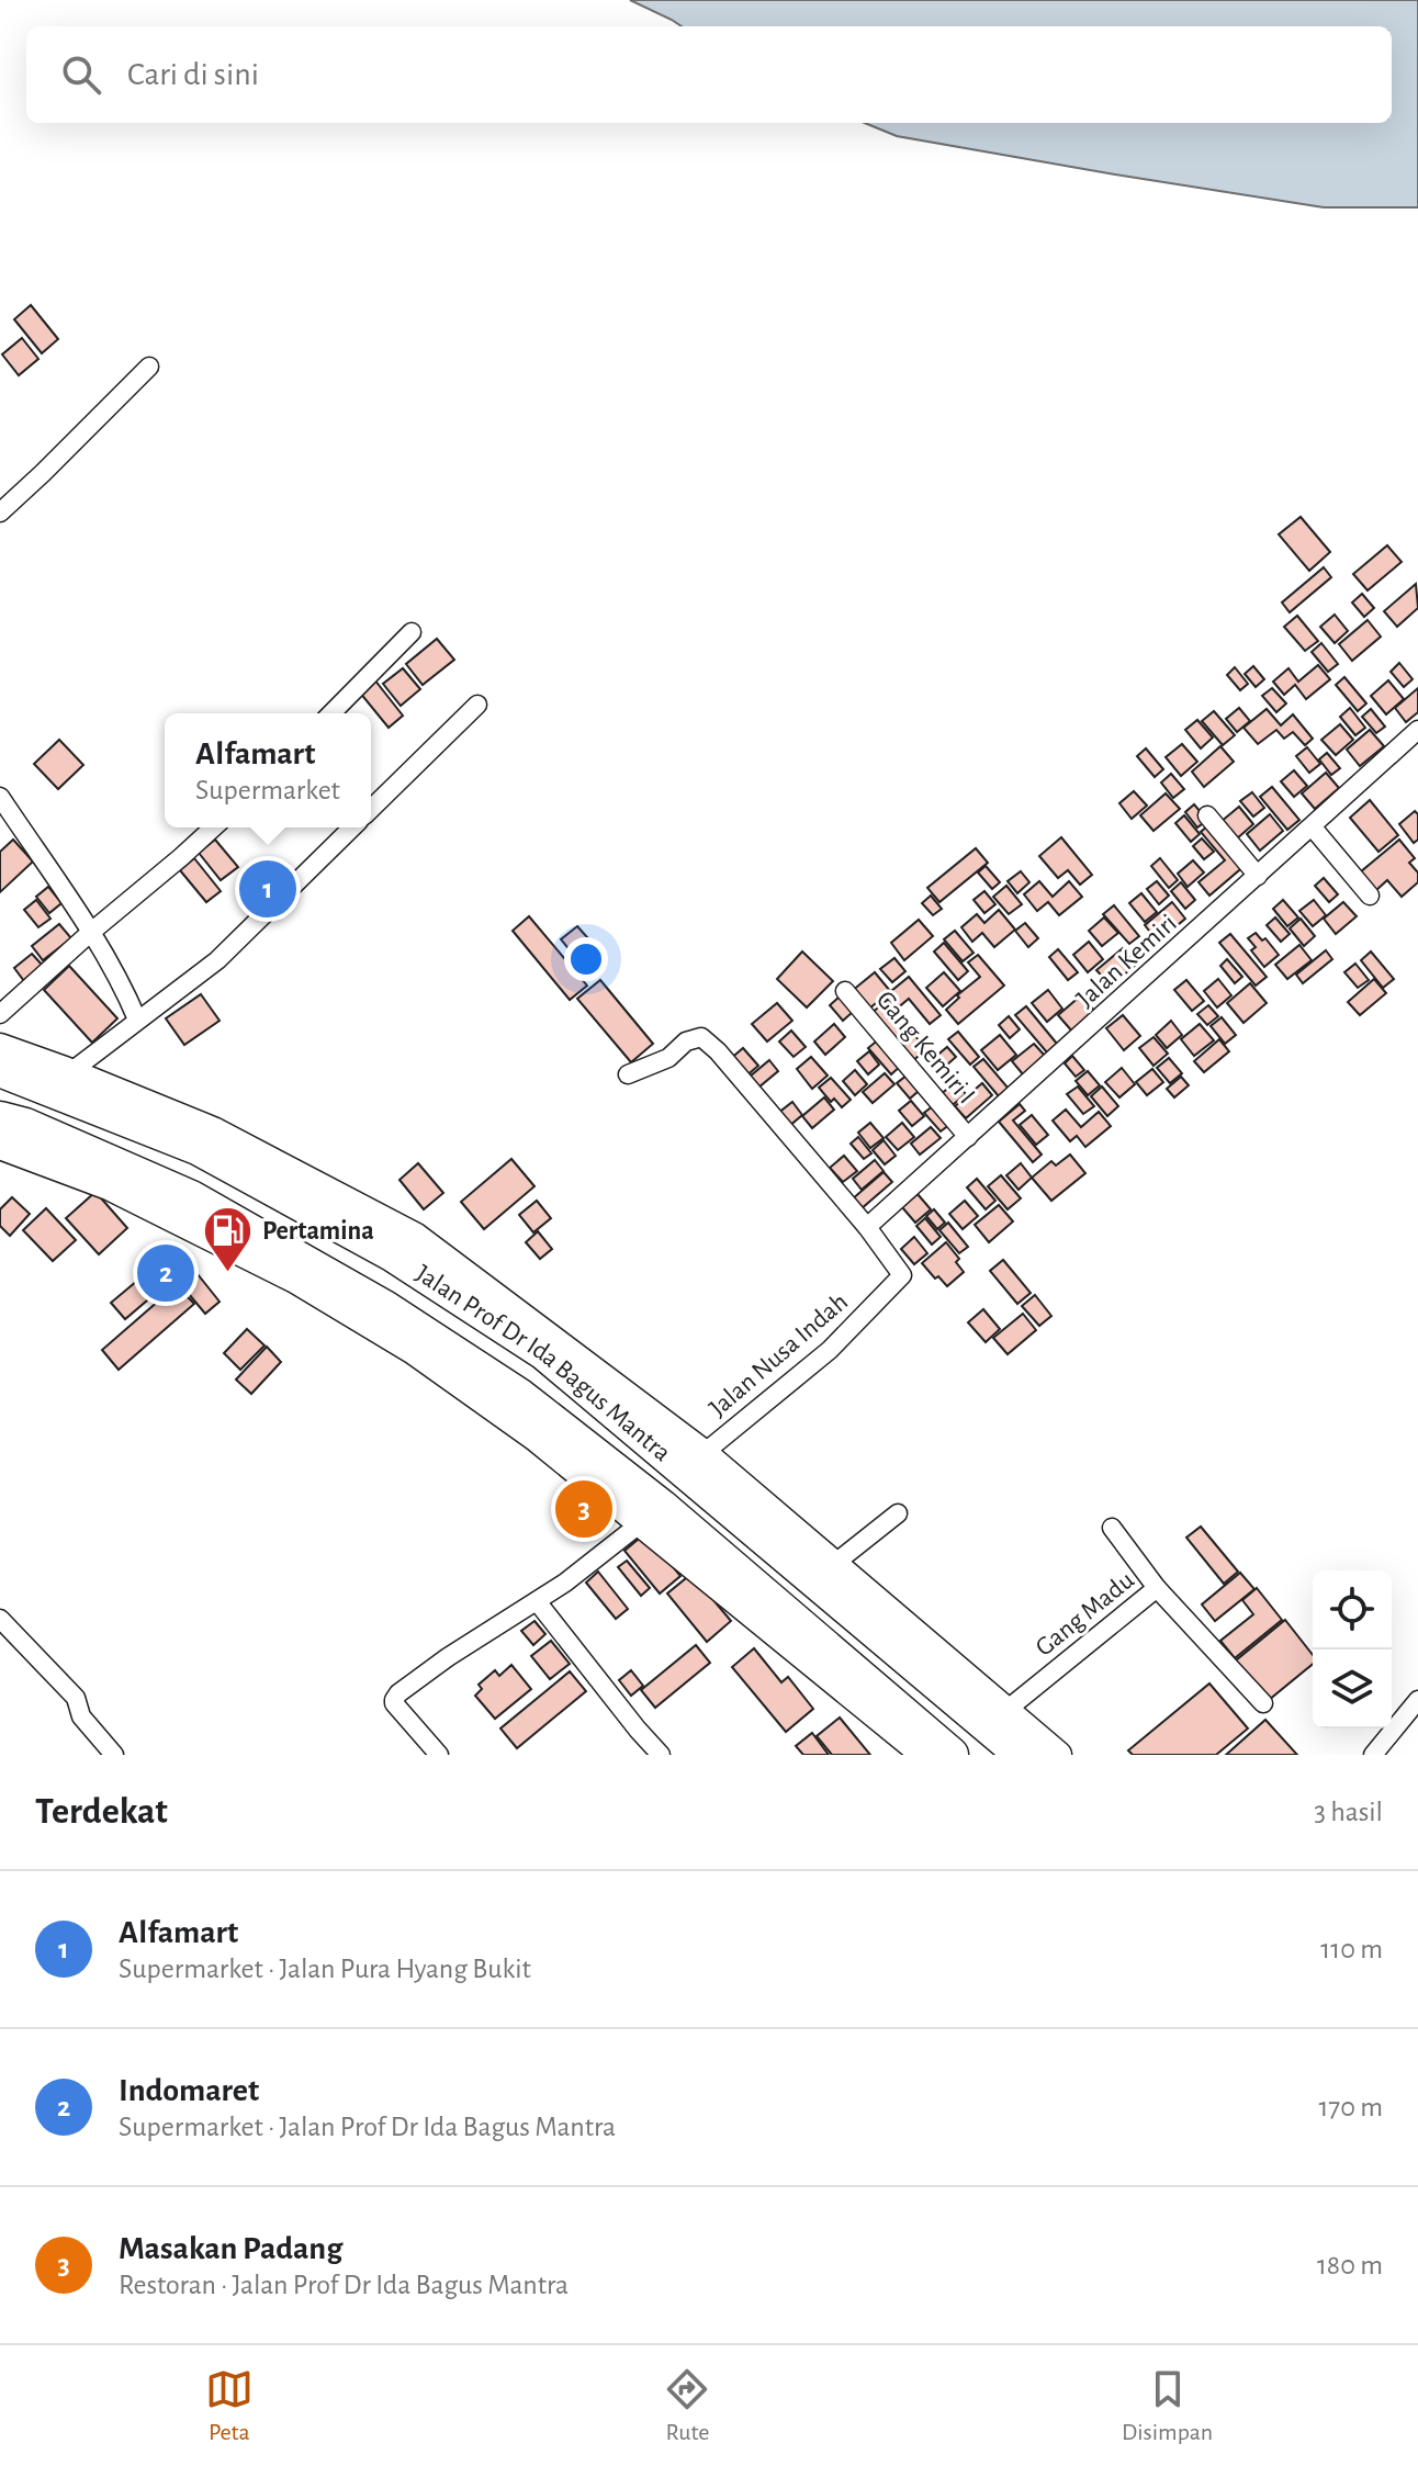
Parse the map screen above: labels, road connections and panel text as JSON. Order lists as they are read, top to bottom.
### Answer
{
  "streets": {
    "highway": ["Jalan Prof Dr Ida Bagus Mantra"],
    "street": [
      "Jalan Kemiri",
      "Gang Kemiri I",
      "Jalan Nusa Indah",
      "Gang Madu"
    ]
  },
  "crossings": [
    ["Jalan Kemiri", "Gang Kemiri I"],
    ["Jalan Kemiri", "Jalan Nusa Indah"],
    ["Jalan Nusa Indah", "Jalan Prof Dr Ida Bagus Mantra"]
  ],
  "places": {
    "fuel station": ["Pertamina"]
  },
  "page": {
    "search": "Cari di sini",
    "popup": ["Alfamart", "Supermarket"],
    "pins": ["1", "2", "3"],
    "heading": ["Terdekat", "3 hasil"],
    "list": [
      {
        "mark": "1",
        "name": "Alfamart",
        "note": "Supermarket · Jalan Pura Hyang Bukit",
        "value": "110 m"
      },
      {
        "mark": "2",
        "name": "Indomaret",
        "note": "Supermarket · Jalan Prof Dr Ida Bagus Mantra",
        "value": "170 m"
      },
      {
        "mark": "3",
        "name": "Masakan Padang",
        "note": "Restoran · Jalan Prof Dr Ida Bagus Mantra",
        "value": "180 m"
      }
    ],
    "nav": ["Peta", "Rute", "Disimpan"]
  }
}
